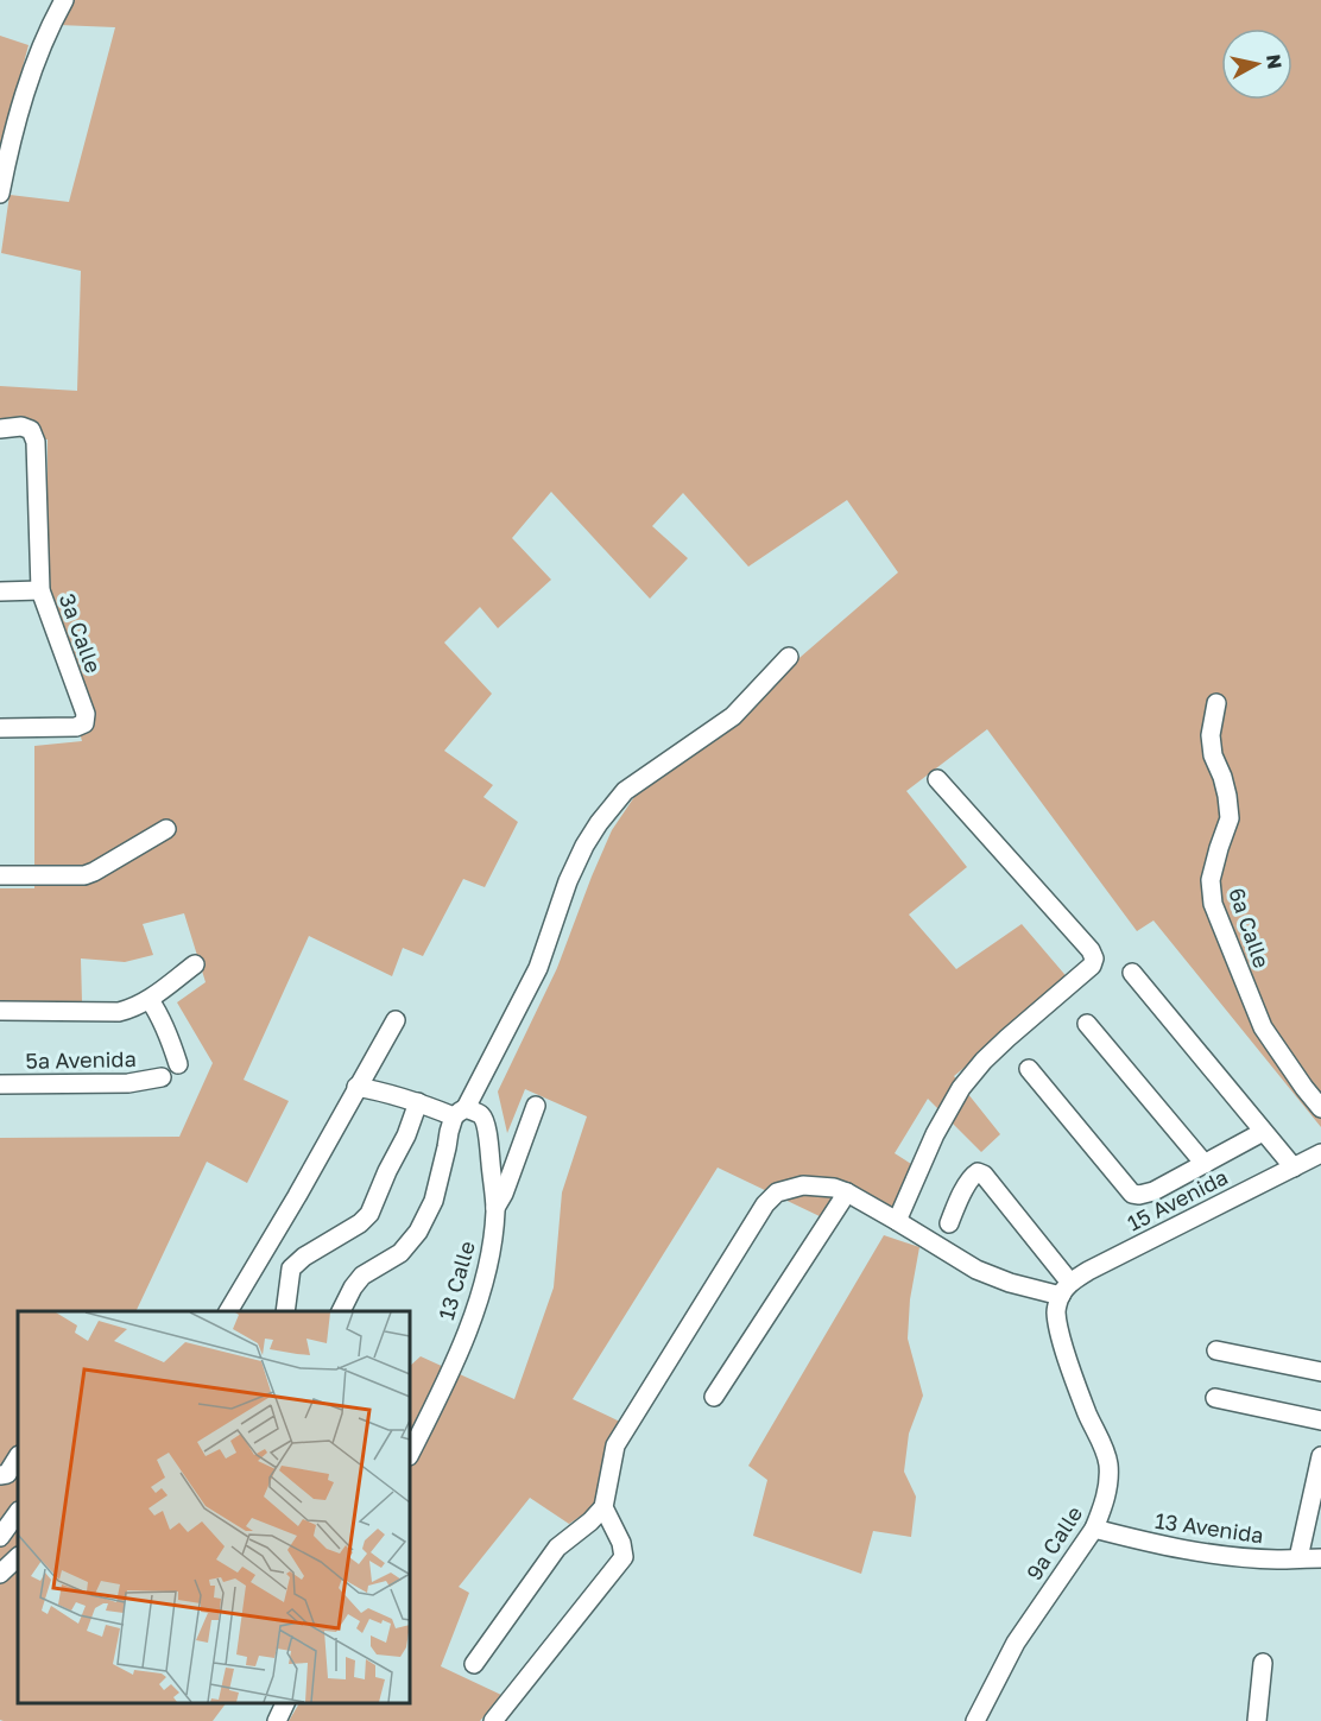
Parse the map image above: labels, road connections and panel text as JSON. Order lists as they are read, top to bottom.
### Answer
{
  "streets": {
    "street": [
      "3a Calle",
      "6a Calle",
      "5a Avenida",
      "15 Avenida",
      "13 Calle",
      "13 Avenida",
      "9a Calle"
    ]
  },
  "crossings": [
    ["15 Avenida", "9a Calle"],
    ["13 Avenida", "9a Calle"]
  ],
  "north": "right"
}
